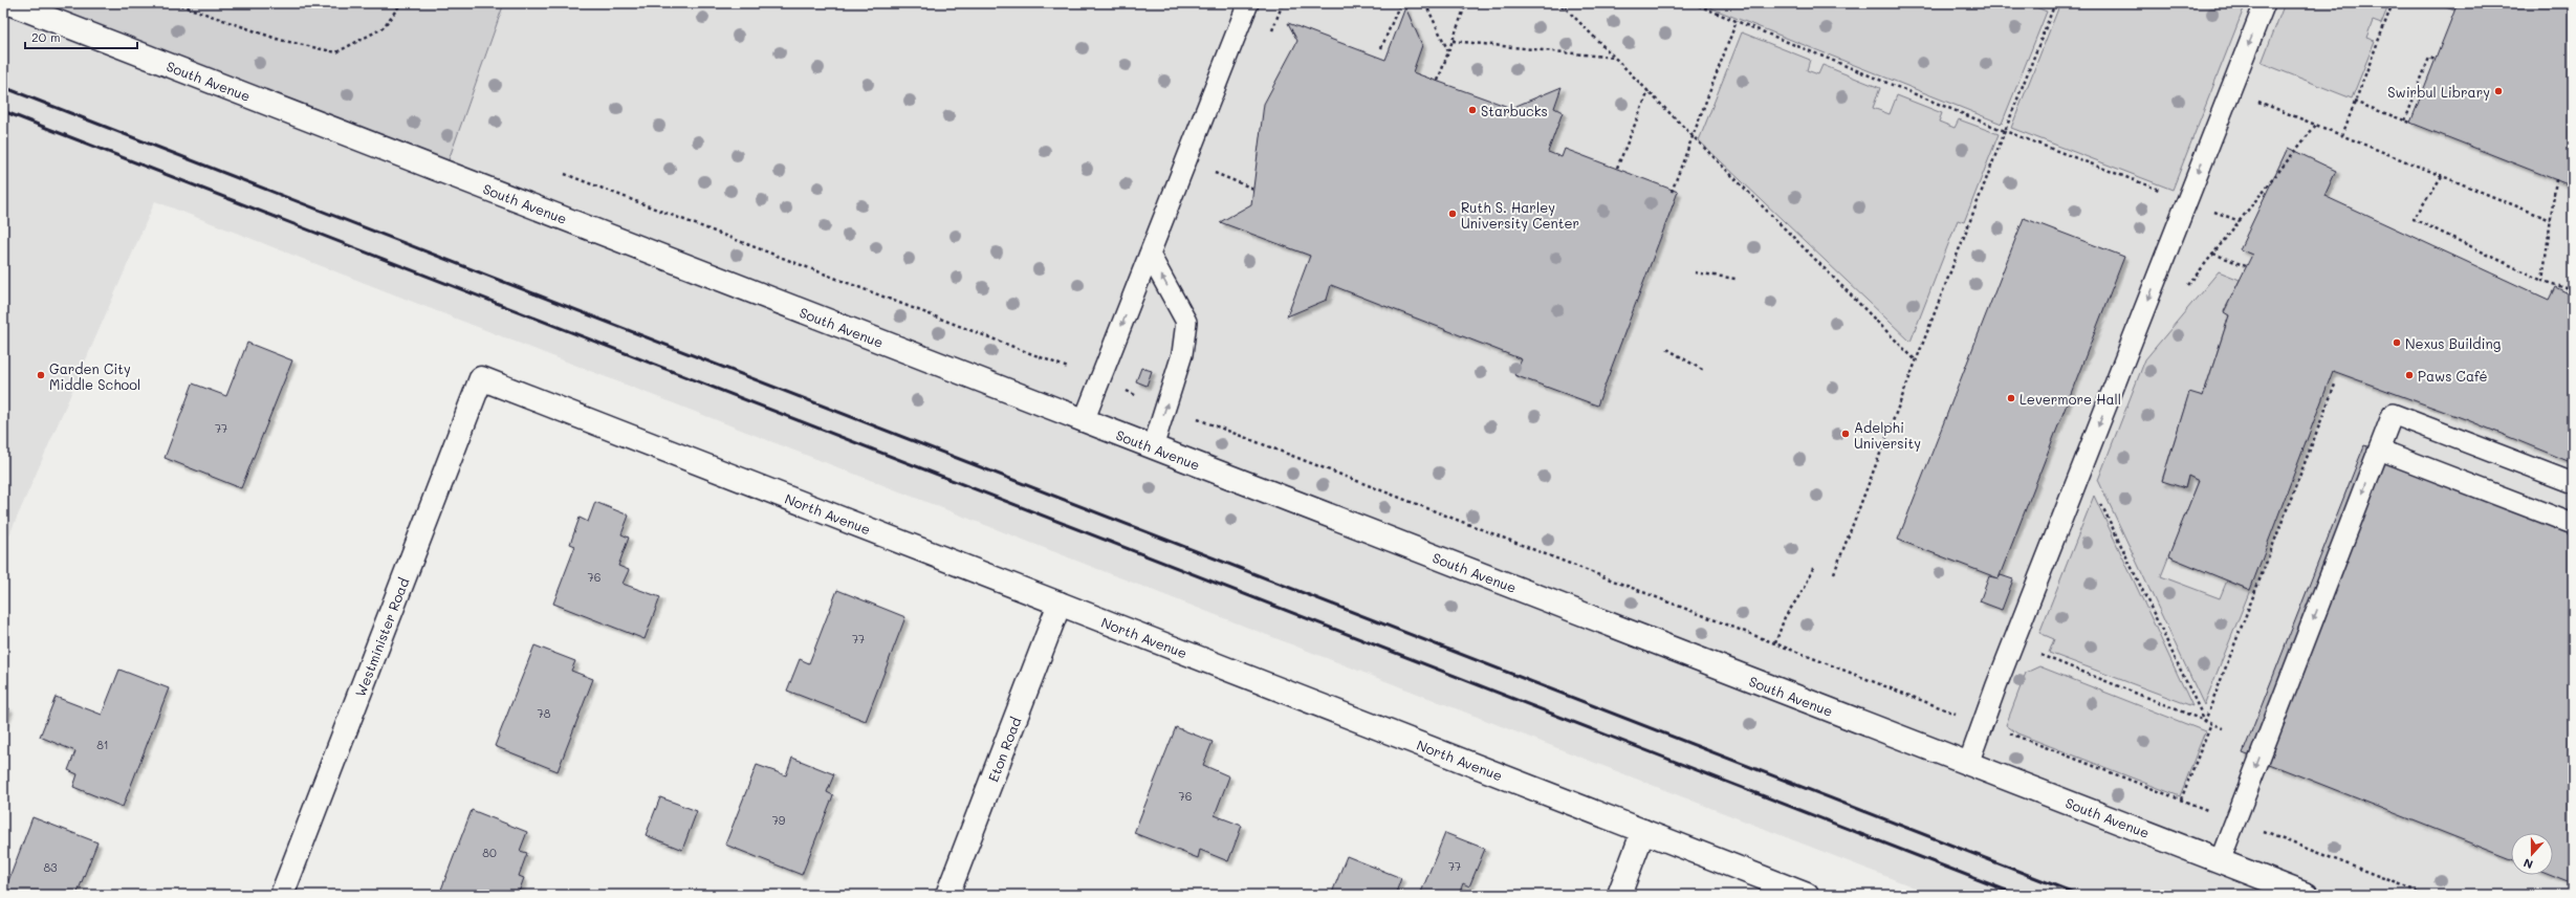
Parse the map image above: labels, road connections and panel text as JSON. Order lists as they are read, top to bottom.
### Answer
{
  "streets": {
    "street": [
      "South Avenue",
      "North Avenue",
      "Westminister Road",
      "Eton Road"
    ]
  },
  "crossings": [
    ["North Avenue", "Westminister Road"],
    ["North Avenue", "Eton Road"]
  ],
  "places": [
    "Swirbul Library",
    "Starbucks",
    "Ruth S. Harley University Center",
    "Nexus Building",
    "Garden City Middle School",
    "Paws Café",
    "Levermore Hall",
    "Adelphi University"
  ],
  "house_numbers": [
    "77",
    "76",
    "77",
    "78",
    "81",
    "76",
    "79",
    "80",
    "77",
    "83"
  ],
  "scale_bar": "20 m",
  "north": "bottom"
}
